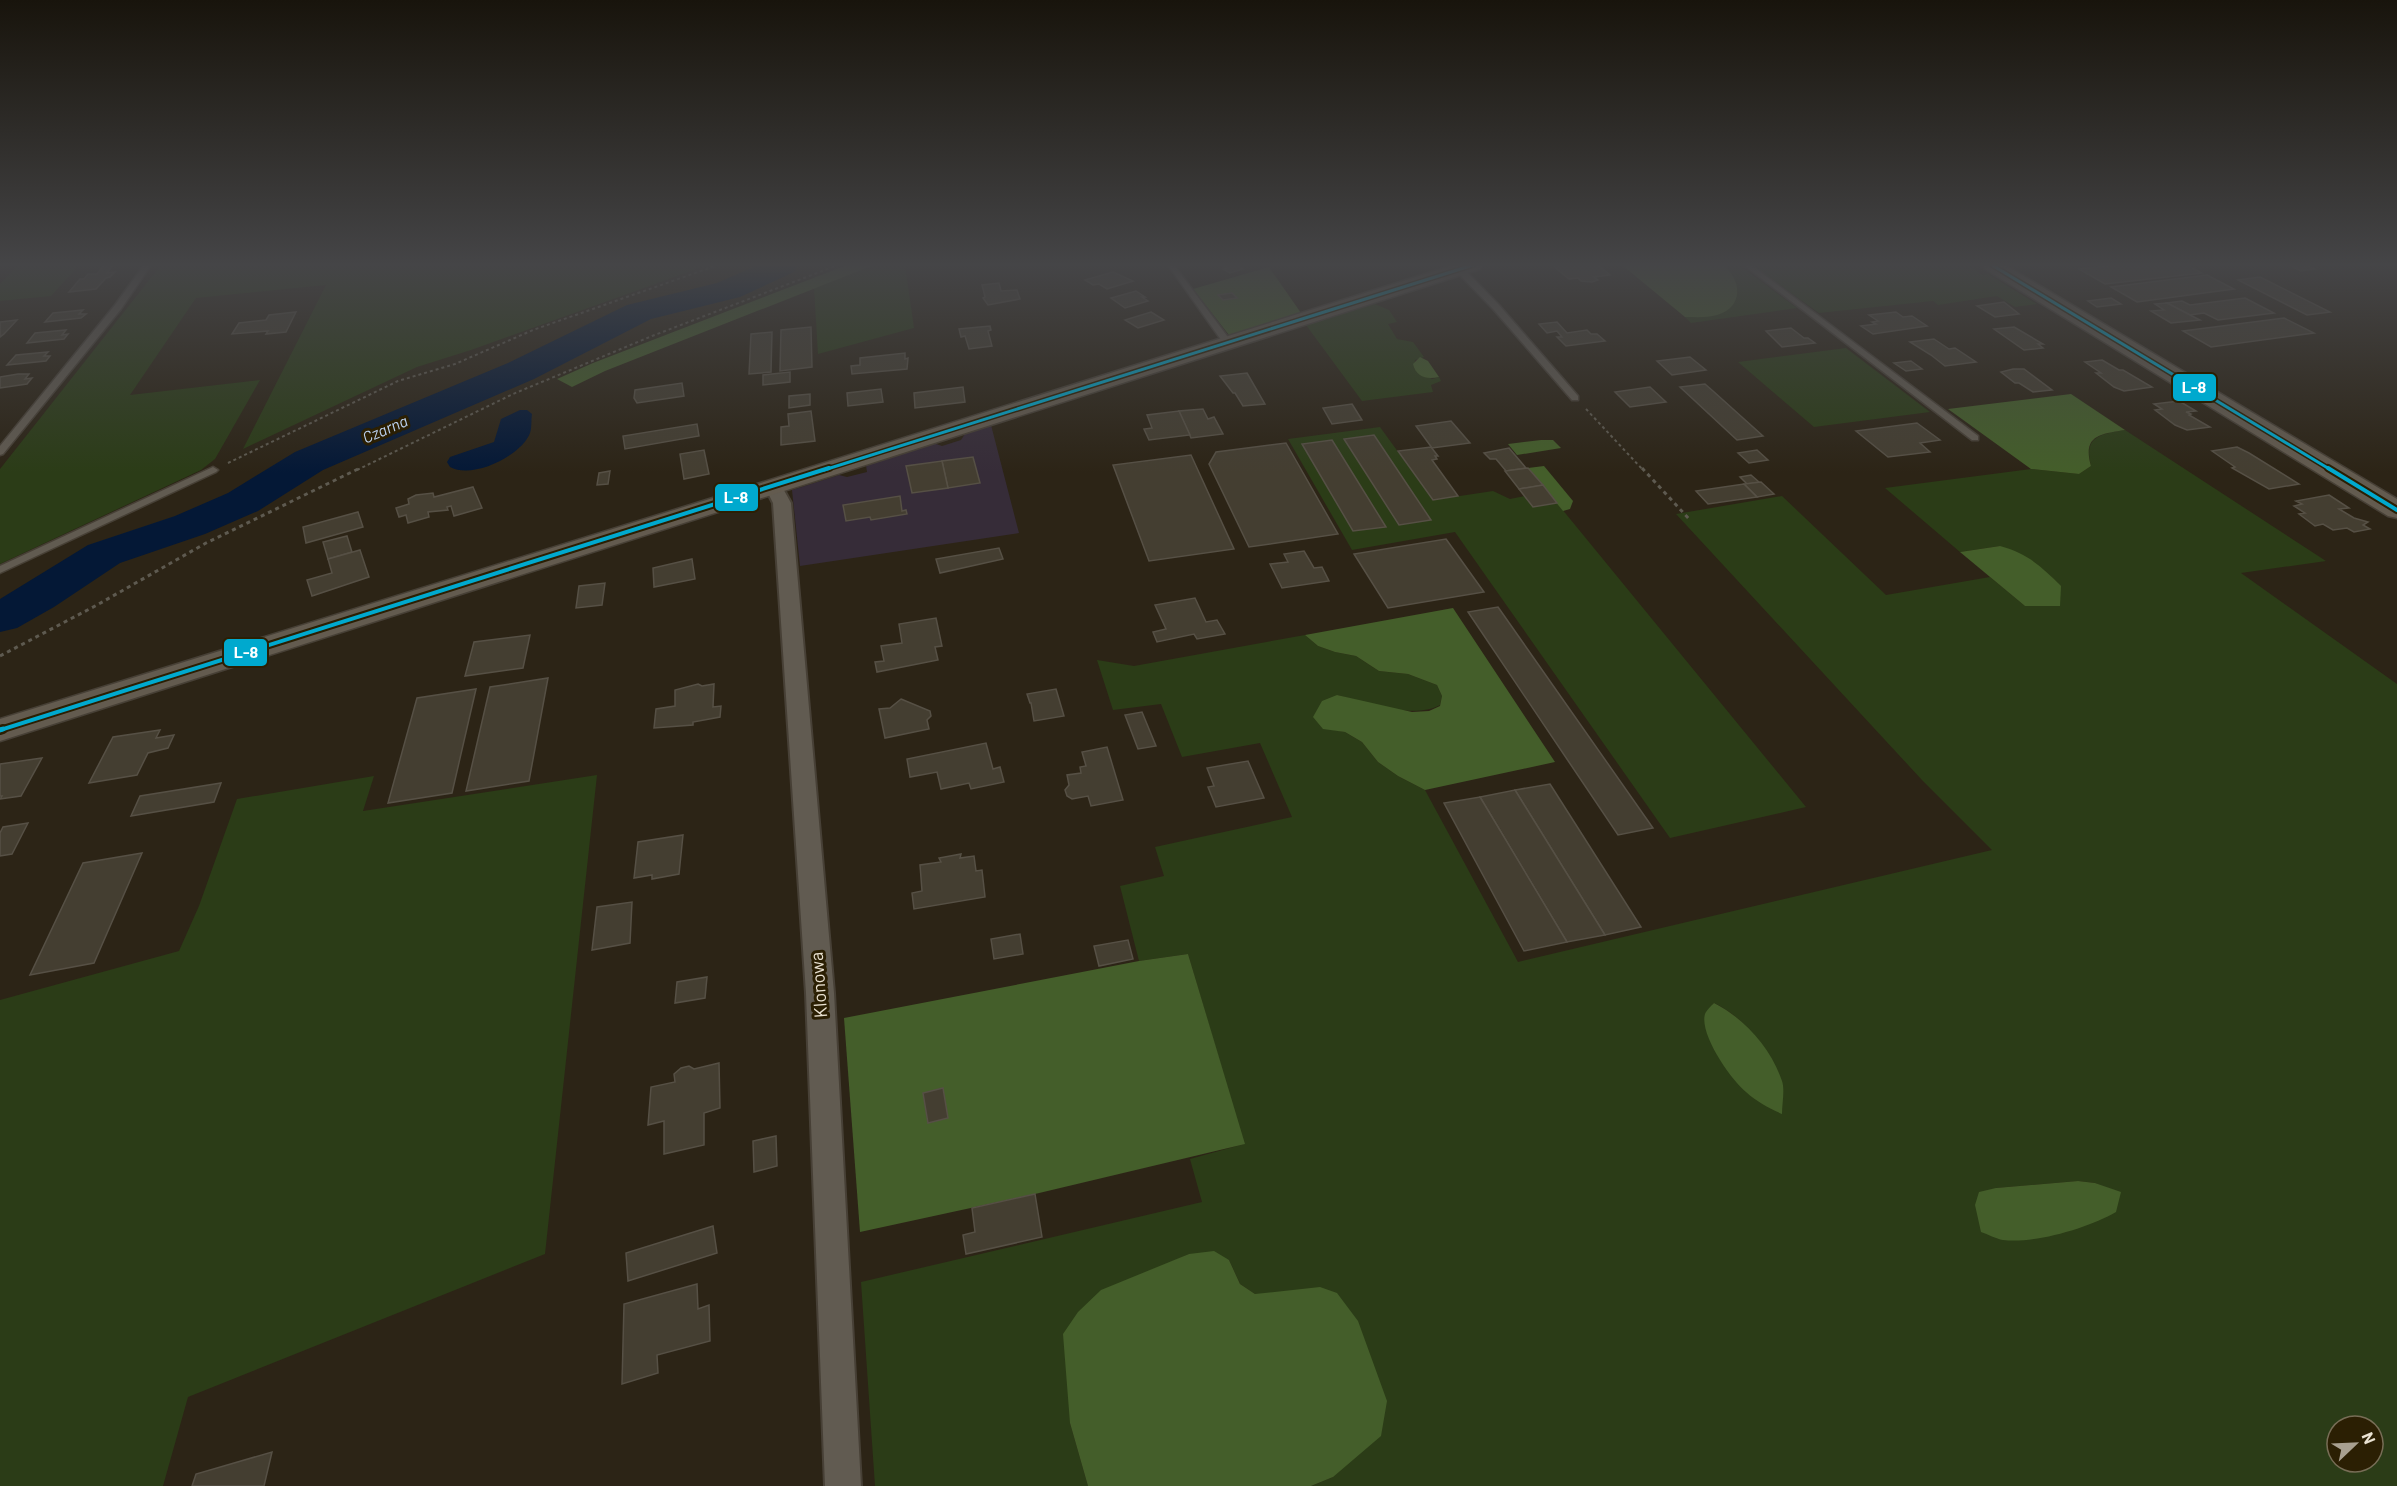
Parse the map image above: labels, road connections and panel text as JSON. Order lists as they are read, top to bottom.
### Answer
{
  "streets": {
    "street": ["Klonowa"]
  },
  "water": ["Czarna"],
  "lines": ["transit line L-8"],
  "north": "top right"
}
